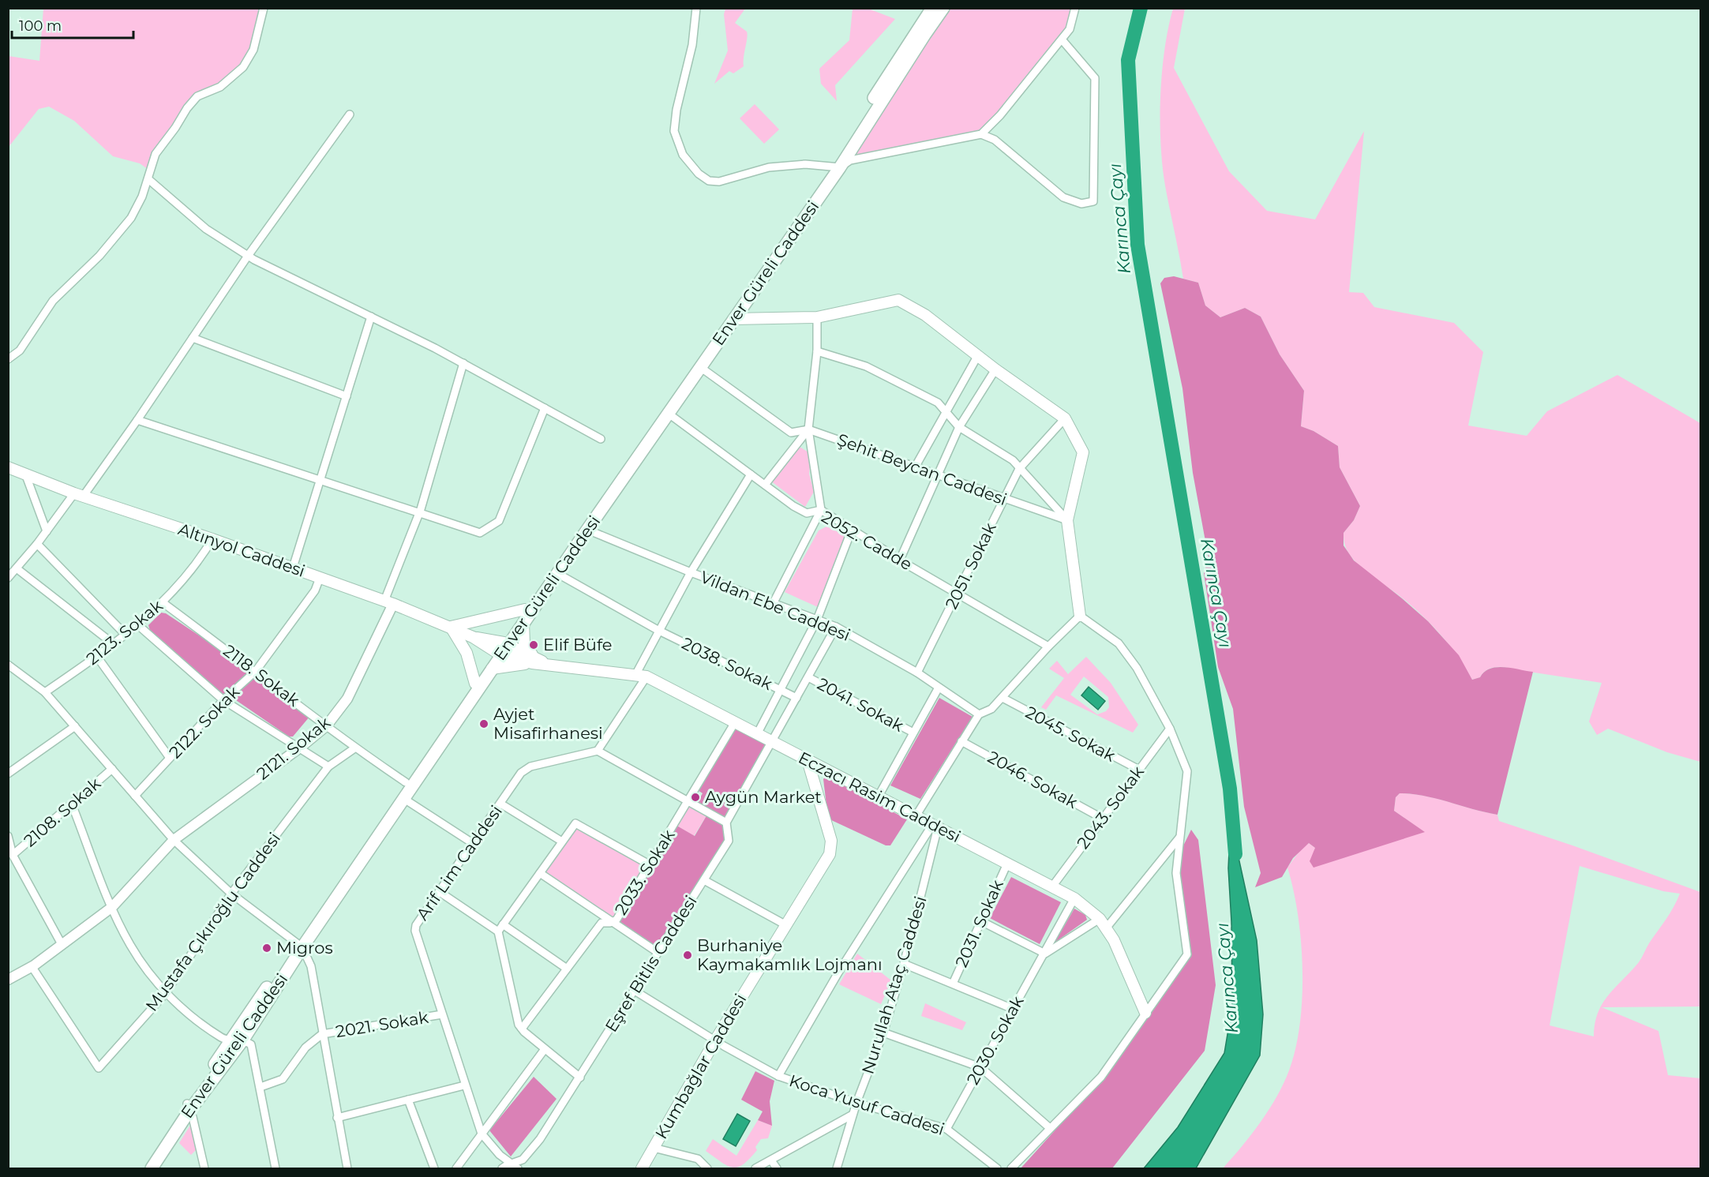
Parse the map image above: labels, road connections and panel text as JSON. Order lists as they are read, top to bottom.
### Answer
{
  "streets": {
    "main road": [
      "Enver Güreli Caddesi",
      "Altınyol Caddesi",
      "Eczacı Rasim Caddesi",
      "Kumbağlar Caddesi"
    ],
    "street": [
      "Şehit Beycan Caddesi",
      "2052. Cadde",
      "2051. Sokak",
      "Vildan Ebe Caddesi",
      "2123. Sokak",
      "2038. Sokak",
      "2118. Sokak",
      "2041. Sokak",
      "2122. Sokak",
      "2045. Sokak",
      "2121. Sokak",
      "2046. Sokak",
      "2043. Sokak",
      "2108. Sokak",
      "Arif Lim Caddesi",
      "2033. Sokak",
      "Mustafa Çıkıroğlu Caddesi",
      "2031. Sokak",
      "Eşref Bitlis Caddesi",
      "Nurullah Ataç Caddesi",
      "2021. Sokak",
      "2030. Sokak",
      "Koca Yusuf Caddesi"
    ]
  },
  "crossings": [
    ["Enver Güreli Caddesi", "Şehit Beycan Caddesi"],
    ["Enver Güreli Caddesi", "2052. Cadde"],
    ["Enver Güreli Caddesi", "Altınyol Caddesi"],
    ["Enver Güreli Caddesi", "Vildan Ebe Caddesi"],
    ["Enver Güreli Caddesi", "2038. Sokak"],
    ["Enver Güreli Caddesi", "2118. Sokak"],
    ["Şehit Beycan Caddesi", "2051. Sokak"],
    ["2052. Cadde", "2051. Sokak"],
    ["Altınyol Caddesi", "2123. Sokak"],
    ["Altınyol Caddesi", "2122. Sokak"],
    ["Altınyol Caddesi", "2121. Sokak"],
    ["Altınyol Caddesi", "Eczacı Rasim Caddesi"],
    ["2051. Sokak", "Vildan Ebe Caddesi"],
    ["Vildan Ebe Caddesi", "Eşref Bitlis Caddesi"],
    ["2123. Sokak", "2118. Sokak"],
    ["2038. Sokak", "Eşref Bitlis Caddesi"],
    ["2118. Sokak", "2122. Sokak"],
    ["2118. Sokak", "2121. Sokak"],
    ["2118. Sokak", "Mustafa Çıkıroğlu Caddesi"],
    ["2041. Sokak", "Eşref Bitlis Caddesi"],
    ["2045. Sokak", "2043. Sokak"],
    ["2121. Sokak", "Mustafa Çıkıroğlu Caddesi"],
    ["2046. Sokak", "2043. Sokak"],
    ["Eczacı Rasim Caddesi", "2043. Sokak"],
    ["Eczacı Rasim Caddesi", "2033. Sokak"],
    ["Eczacı Rasim Caddesi", "2031. Sokak"],
    ["Eczacı Rasim Caddesi", "Eşref Bitlis Caddesi"],
    ["Eczacı Rasim Caddesi", "Nurullah Ataç Caddesi"],
    ["Eczacı Rasim Caddesi", "2030. Sokak"],
    ["Eczacı Rasim Caddesi", "Kumbağlar Caddesi"],
    ["Arif Lim Caddesi", "Eşref Bitlis Caddesi"],
    ["Arif Lim Caddesi", "2021. Sokak"],
    ["Eşref Bitlis Caddesi", "Koca Yusuf Caddesi"],
    ["Nurullah Ataç Caddesi", "Koca Yusuf Caddesi"],
    ["2030. Sokak", "Koca Yusuf Caddesi"],
    ["Kumbağlar Caddesi", "Koca Yusuf Caddesi"]
  ],
  "water": ["Karınca Çayı"],
  "places": [
    "Elif Büfe",
    "Ayjet Misafirhanesi",
    "Aygün Market",
    "Migros",
    "Burhaniye Kaymakamlık Lojmanı"
  ],
  "scale_bar": "100 m"
}
